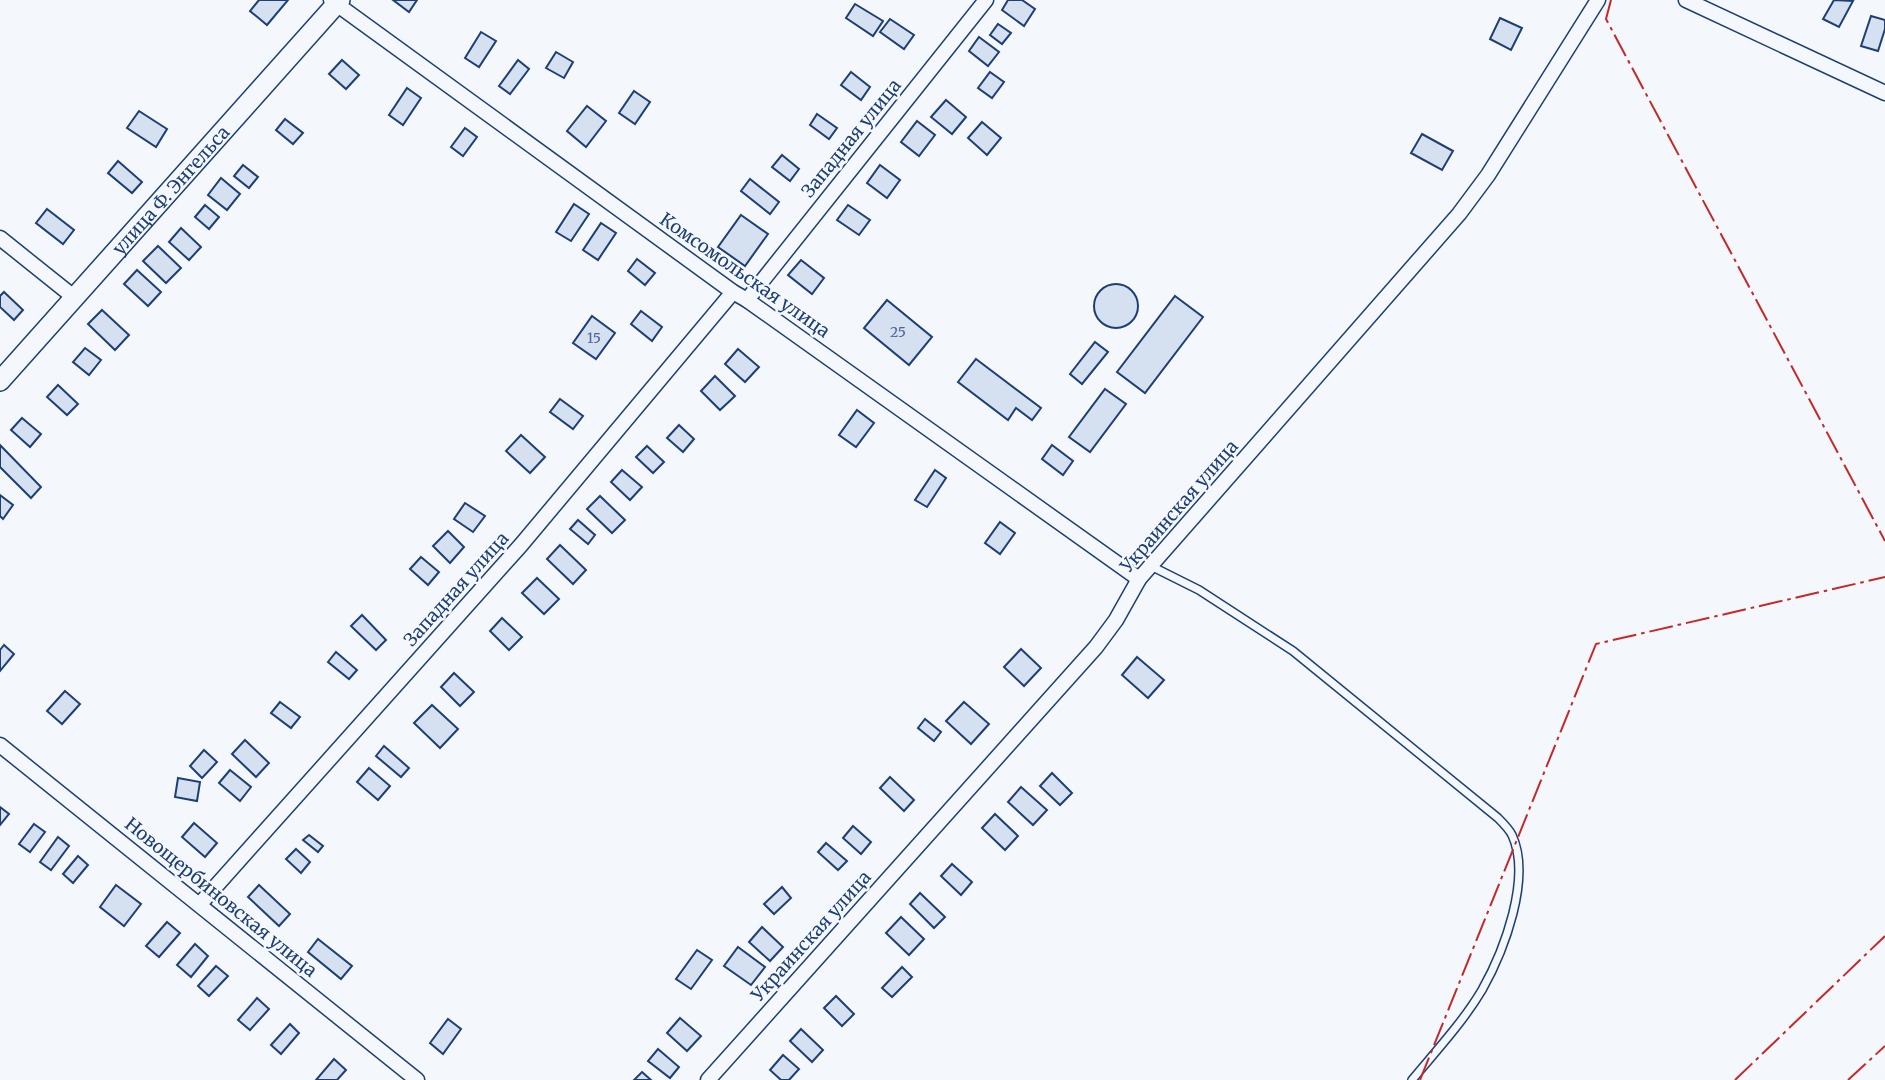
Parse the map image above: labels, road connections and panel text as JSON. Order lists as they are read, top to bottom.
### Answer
{
  "streets": {
    "main road": ["улица Ф. Энгельса"],
    "street": [
      "Западная улица",
      "Комсомольская улица",
      "Украинская улица",
      "Новощербиновская улица"
    ]
  },
  "crossings": [
    ["Западная улица", "Комсомольская улица"],
    ["Западная улица", "Новощербиновская улица"],
    ["улица Ф. Энгельса", "Комсомольская улица"],
    ["Комсомольская улица", "Украинская улица"]
  ],
  "house_numbers": ["25", "15"]
}
